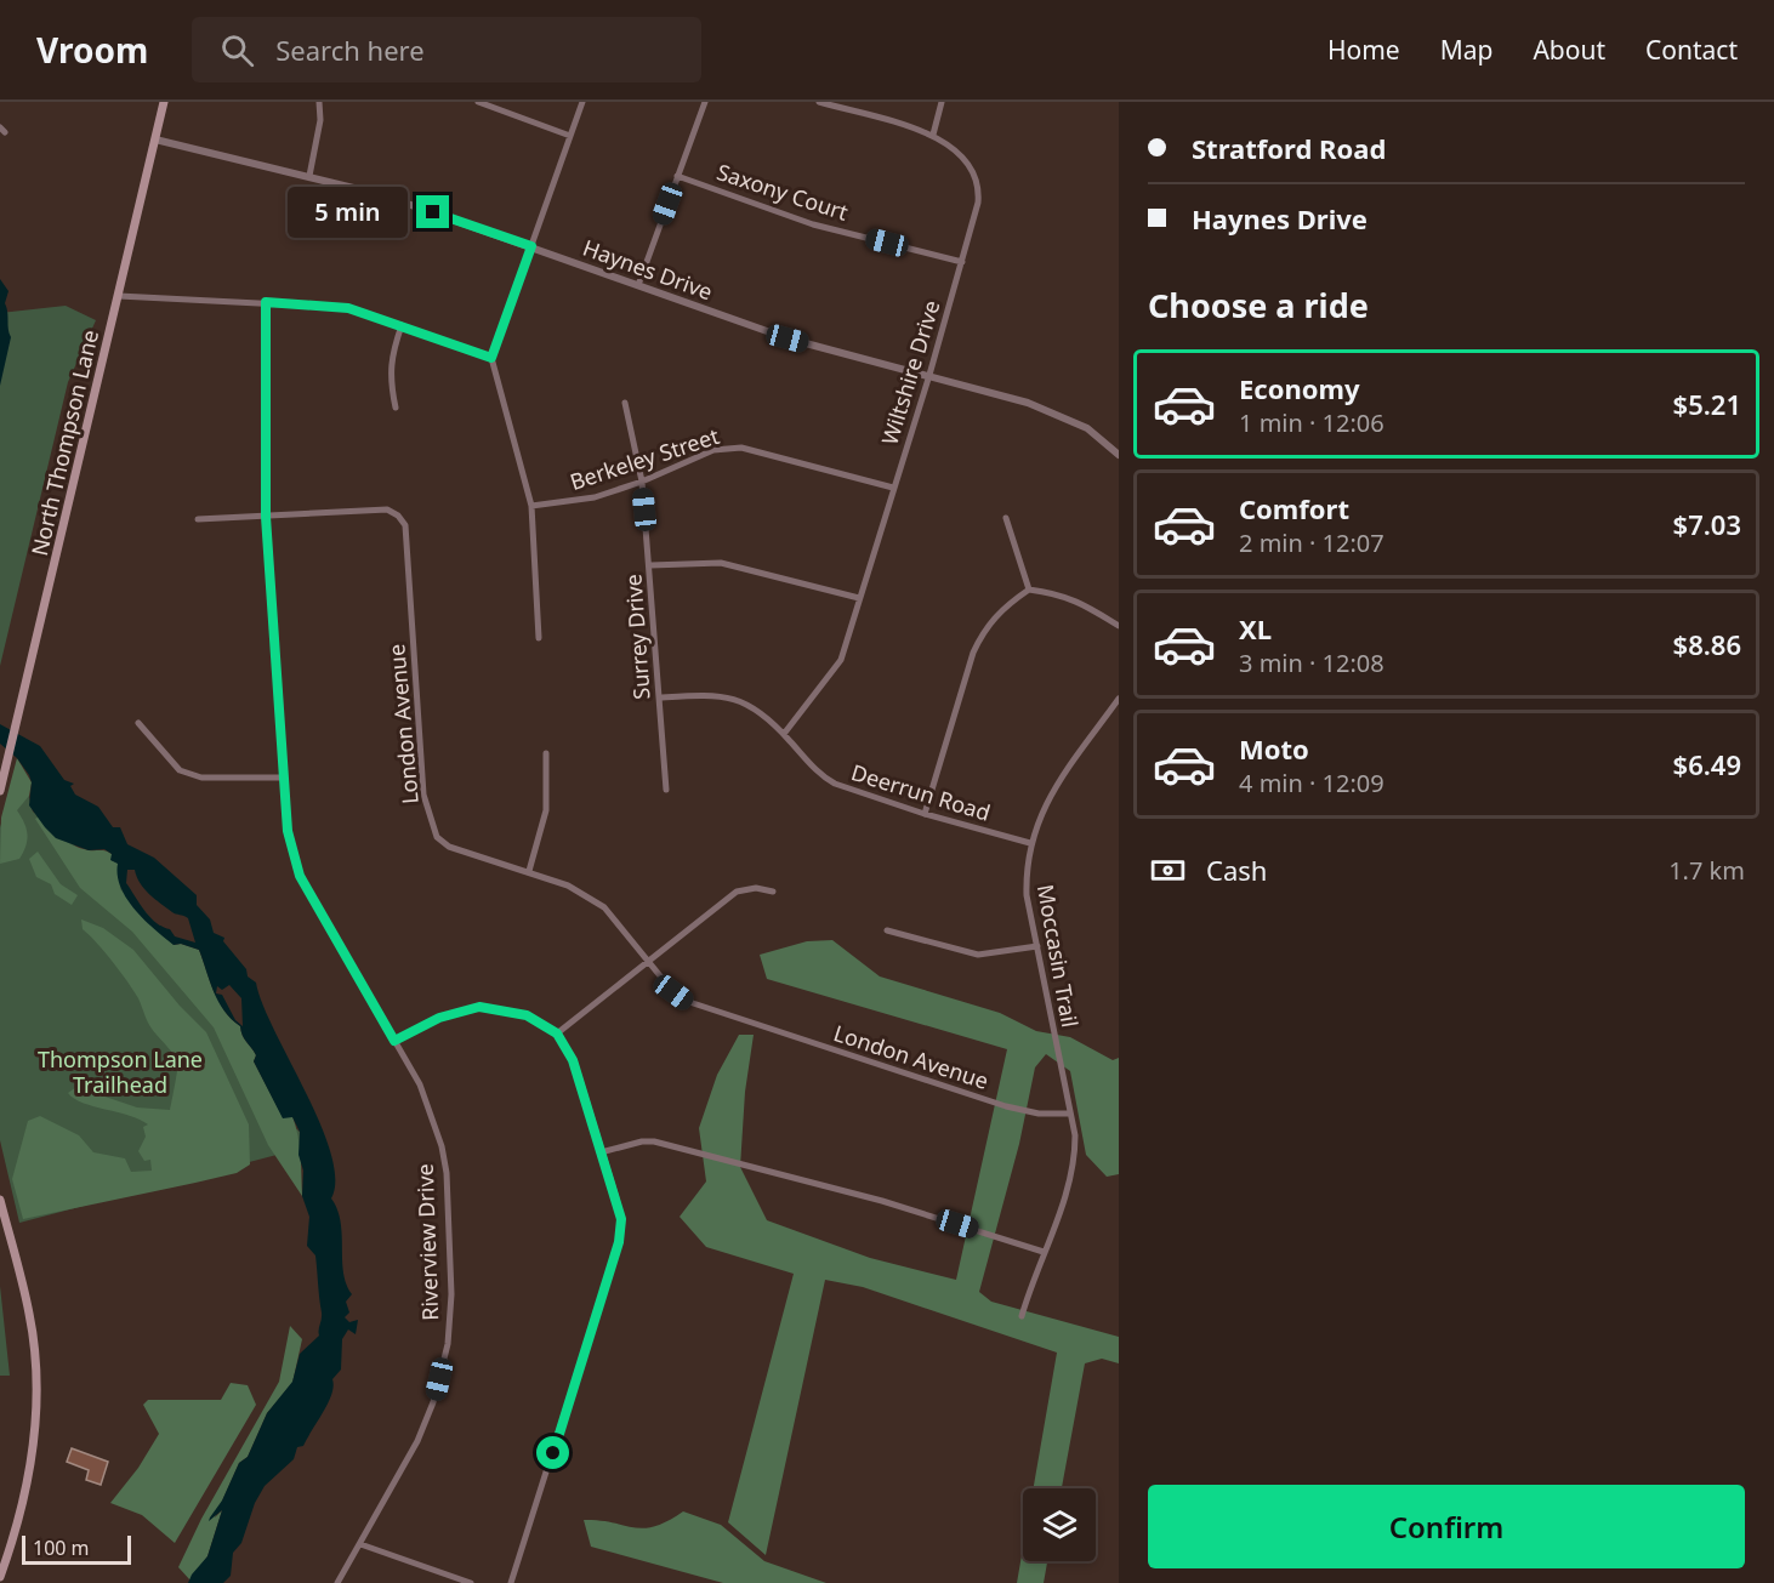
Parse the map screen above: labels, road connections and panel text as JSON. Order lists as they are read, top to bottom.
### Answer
{
  "streets": {
    "main road": ["North Thompson Lane"],
    "street": [
      "Saxony Court",
      "Haynes Drive",
      "Wiltshire Drive",
      "Berkeley Street",
      "Surrey Drive",
      "London Avenue",
      "Deerrun Road",
      "Moccasin Trail",
      "Riverview Drive"
    ]
  },
  "crossings": [
    ["Saxony Court", "Wiltshire Drive"],
    ["Haynes Drive", "Wiltshire Drive"],
    ["Haynes Drive", "North Thompson Lane"],
    ["Wiltshire Drive", "Berkeley Street"],
    ["Wiltshire Drive", "Deerrun Road"],
    ["Berkeley Street", "Surrey Drive"],
    ["Surrey Drive", "Deerrun Road"],
    ["London Avenue", "Moccasin Trail"],
    ["London Avenue", "Riverview Drive"],
    ["Deerrun Road", "Moccasin Trail"]
  ],
  "parks": ["Thompson Lane Trailhead"],
  "scale_bar": "100 m",
  "page": {
    "header": "Vroom",
    "search": "Search here",
    "nav": [
      "Home",
      "Map",
      "About",
      "Contact"
    ],
    "banner": ["Stratford Road", "Haynes Drive"],
    "bubble": "5 min",
    "heading": "Choose a ride",
    "list": [
      {
        "name": "Economy",
        "note": "1 min · 12:06",
        "value": "$5.21"
      },
      {
        "name": "Comfort",
        "note": "2 min · 12:07",
        "value": "$7.03"
      },
      {
        "name": "XL",
        "note": "3 min · 12:08",
        "value": "$8.86"
      },
      {
        "name": "Moto",
        "note": "4 min · 12:09",
        "value": "$6.49"
      }
    ],
    "pay": ["Cash", "1.7 km"],
    "buttons": "Confirm",
    "scale": "100 m"
  }
}
